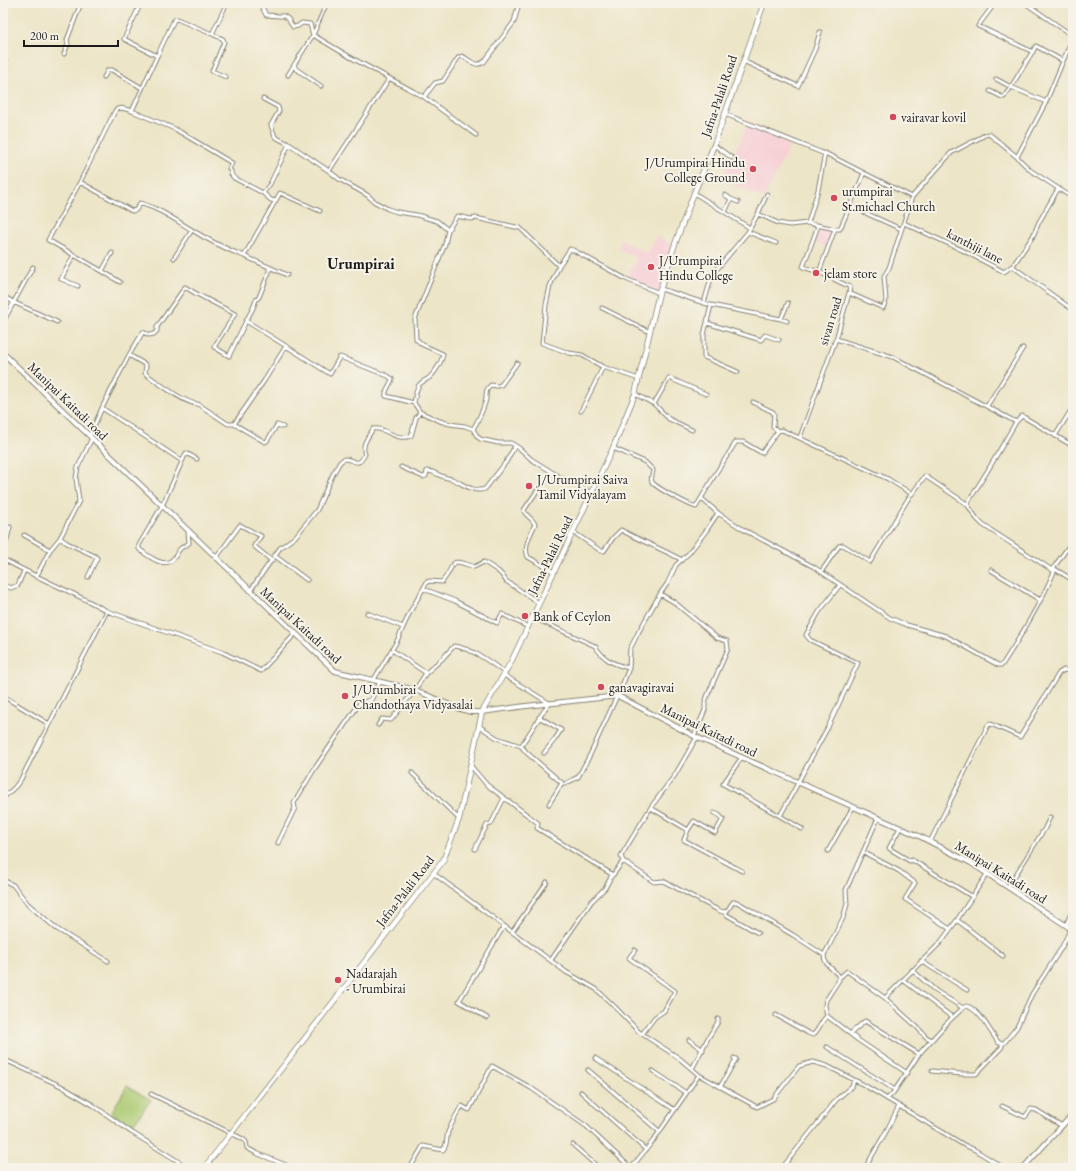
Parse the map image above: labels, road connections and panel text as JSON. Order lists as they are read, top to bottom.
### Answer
{
  "streets": {
    "main road": ["Jafna-Palali Road", "Manipai Kaitadi road"],
    "street": ["kanthiji lane", "sivan road"]
  },
  "crossings": [
    ["Jafna-Palali Road", "Manipai Kaitadi road"],
    ["kanthiji lane", "sivan road"]
  ],
  "districts": ["Urumpirai"],
  "places": [
    "vairavar kovil",
    "J/Urumpirai Hindu College Ground",
    "urumpirai St.michael Church",
    "J/Urumpirai Hindu College",
    "jelam store",
    "J/Urumpirai Saiva Tamil Vidyalayam",
    "Bank of Ceylon",
    "ganavagiravai",
    "J/Urumbirai Chandothaya Vidyasalai",
    "Nadarajah - Urumbirai"
  ],
  "scale_bar": "200 m"
}
